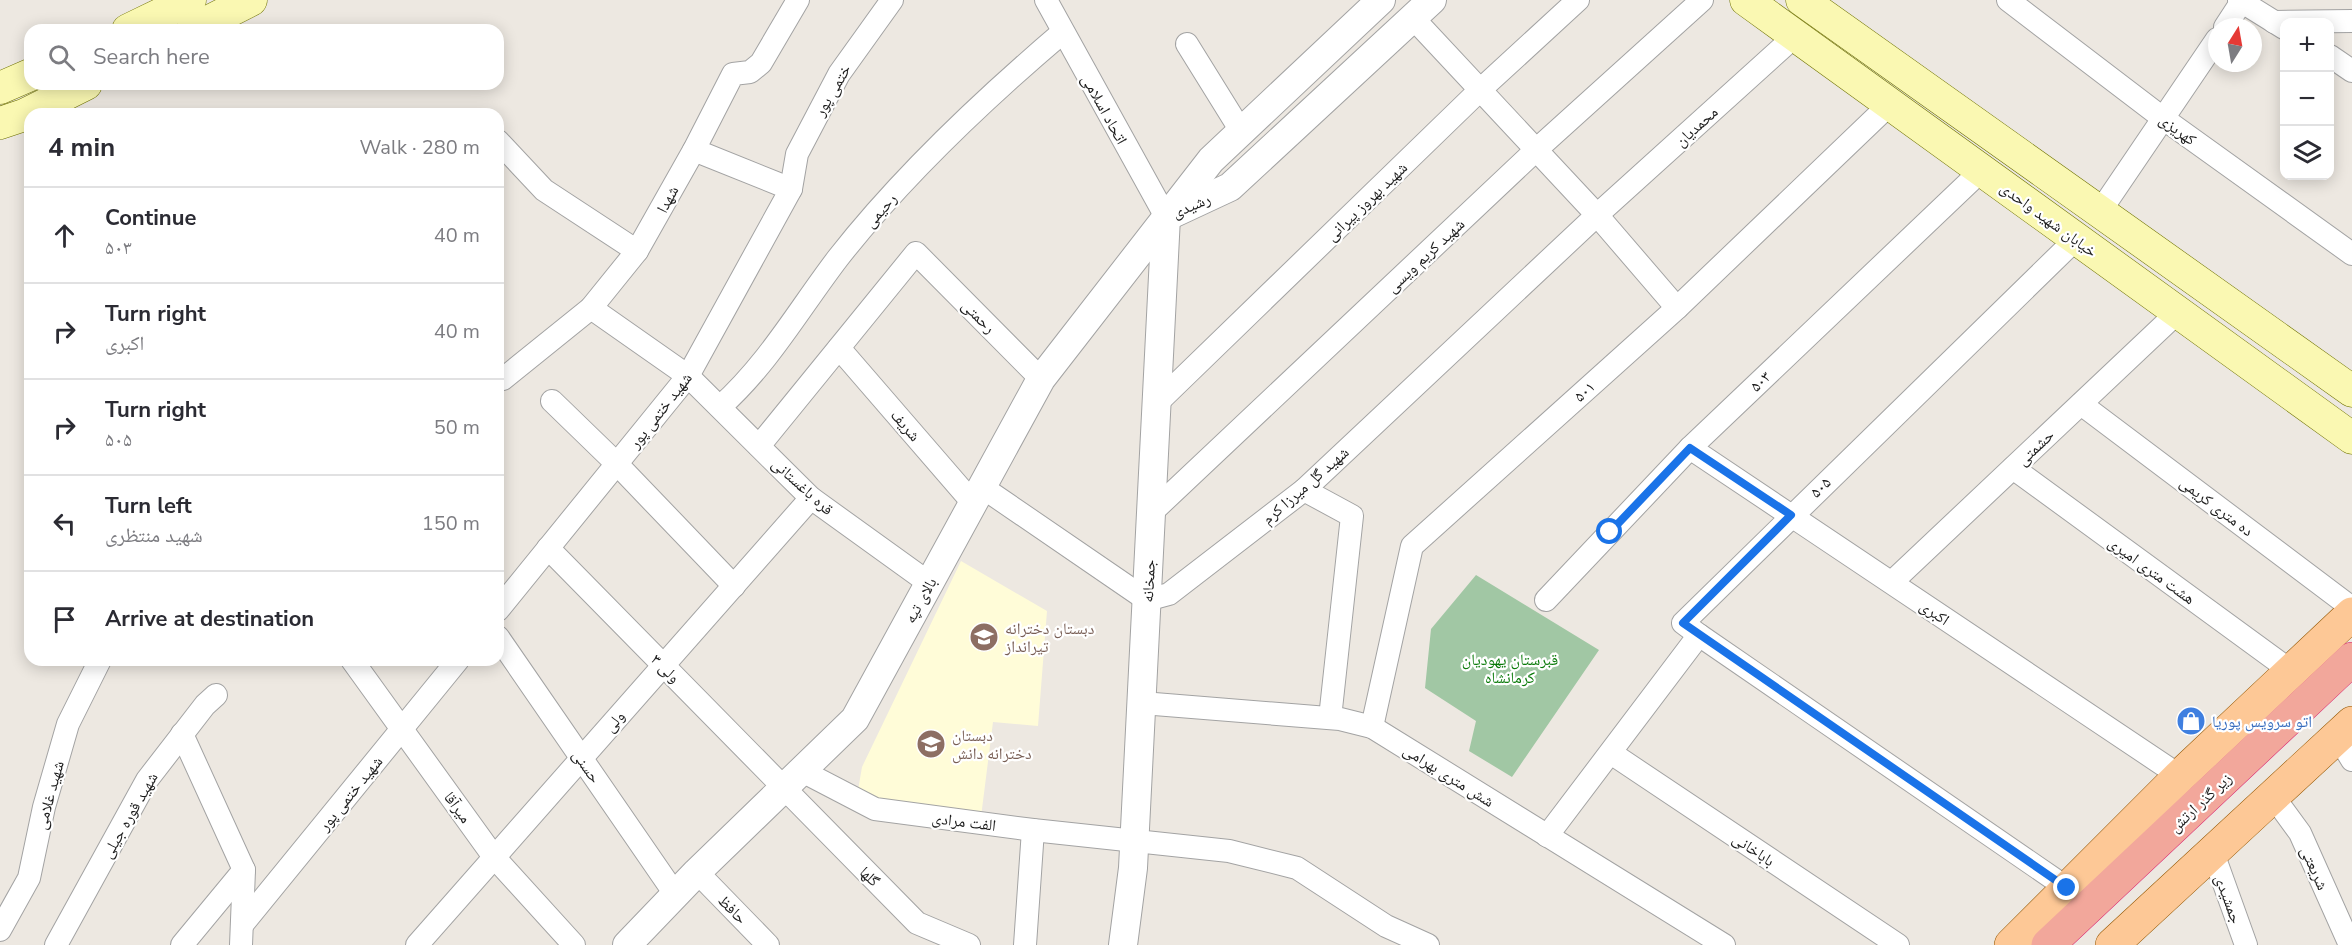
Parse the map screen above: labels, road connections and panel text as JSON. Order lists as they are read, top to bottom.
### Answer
{
  "streets": {
    "highway": ["زیر گذر ارتش"],
    "main road": ["خیابان شهید واحدی"],
    "street": [
      "ختمی پور",
      "اتحاد اسلامی",
      "محمدیان",
      "کهریزی",
      "شهدا",
      "شهید بهروز پیرانی",
      "رشیدی",
      "رحیمی",
      "شهید کریم ویسی",
      "رحمتی",
      "۵۰۳",
      "۵۰۱",
      "شهید ختمی پور",
      "شریف",
      "حشمتی",
      "شهید گل میرزا کرم",
      "قره باغستانی",
      "۵۰۵",
      "ده متری کریمی",
      "هشت متری امیری",
      "جمخانه",
      "بالای تپه",
      "اکبری",
      "ولی ۳",
      "ولی",
      "حسنی",
      "شش متری بهرامی",
      "شهید غلامی",
      "میرآقا",
      "شهید قوره جیلی",
      "الفت مرادی",
      "باباخانی",
      "شریعتی",
      "گلها",
      "جمشیدی",
      "حافظ"
    ]
  },
  "crossings": [
    ["ختمی پور", "شهید ختمی پور"],
    ["اتحاد اسلامی", "رشیدی"],
    ["اتحاد اسلامی", "رحیمی"],
    ["اتحاد اسلامی", "جمخانه"],
    ["اتحاد اسلامی", "بالای تپه"],
    ["محمدیان", "رشیدی"],
    ["محمدیان", "خیابان شهید واحدی"],
    ["محمدیان", "شهید گل میرزا کرم"],
    ["شهدا", "قره باغستانی"],
    ["شهید بهروز پیرانی", "رشیدی"],
    ["شهید بهروز پیرانی", "جمخانه"],
    ["رشیدی", "شهید کریم ویسی"],
    ["رشیدی", "۵۰۱"],
    ["رشیدی", "شهید گل میرزا کرم"],
    ["رشیدی", "جمخانه"],
    ["رشیدی", "بالای تپه"],
    ["رحیمی", "قره باغستانی"],
    ["خیابان شهید واحدی", "۵۰۳"],
    ["خیابان شهید واحدی", "۵۰۱"],
    ["خیابان شهید واحدی", "حشمتی"],
    ["خیابان شهید واحدی", "۵۰۵"],
    ["شهید کریم ویسی", "جمخانه"],
    ["رحمتی", "شریف"],
    ["رحمتی", "بالای تپه"],
    ["۵۰۳", "اکبری"],
    ["۵۰۱", "شش متری بهرامی"],
    ["شهید ختمی پور", "قره باغستانی"],
    ["شهید ختمی پور", "ولی ۳"],
    ["شهید ختمی پور", "میرآقا"],
    ["شریف", "بالای تپه"],
    ["حشمتی", "ده متری کریمی"],
    ["حشمتی", "هشت متری امیری"],
    ["حشمتی", "اکبری"],
    ["شهید گل میرزا کرم", "جمخانه"],
    ["قره باغستانی", "بالای تپه"],
    ["قره باغستانی", "ولی"],
    ["۵۰۵", "اکبری"],
    ["جمخانه", "بالای تپه"],
    ["جمخانه", "شش متری بهرامی"],
    ["جمخانه", "الفت مرادی"],
    ["بالای تپه", "ولی ۳"],
    ["بالای تپه", "حسنی"],
    ["بالای تپه", "الفت مرادی"],
    ["بالای تپه", "گلها"],
    ["بالای تپه", "حافظ"],
    ["ولی ۳", "ولی"],
    ["ولی ۳", "الفت مرادی"],
    ["ولی ۳", "گلها"],
    ["ولی", "حسنی"],
    ["ولی", "میرآقا"],
    ["الفت مرادی", "گلها"]
  ],
  "parks": ["قبرستان یهودیان کرمانشاه"],
  "places": {
    "school or university": ["دبستان دخترانه تیرانداز", "دبستان دخترانه دانش"],
    "shop": ["اتو سرویس پوریا"]
  },
  "north": "top",
  "page": {
    "map_buttons": ["+", "−"],
    "search": "Search here",
    "heading": ["4 min", "Walk · 280 m"],
    "list": [
      ["Continue", "۵۰۳", "40 m"],
      ["Turn right", "اکبری", "40 m"],
      ["Turn right", "۵۰۵", "50 m"],
      ["Turn left", "شهید منتظری", "150 m"],
      "Arrive at destination"
    ]
  }
}
